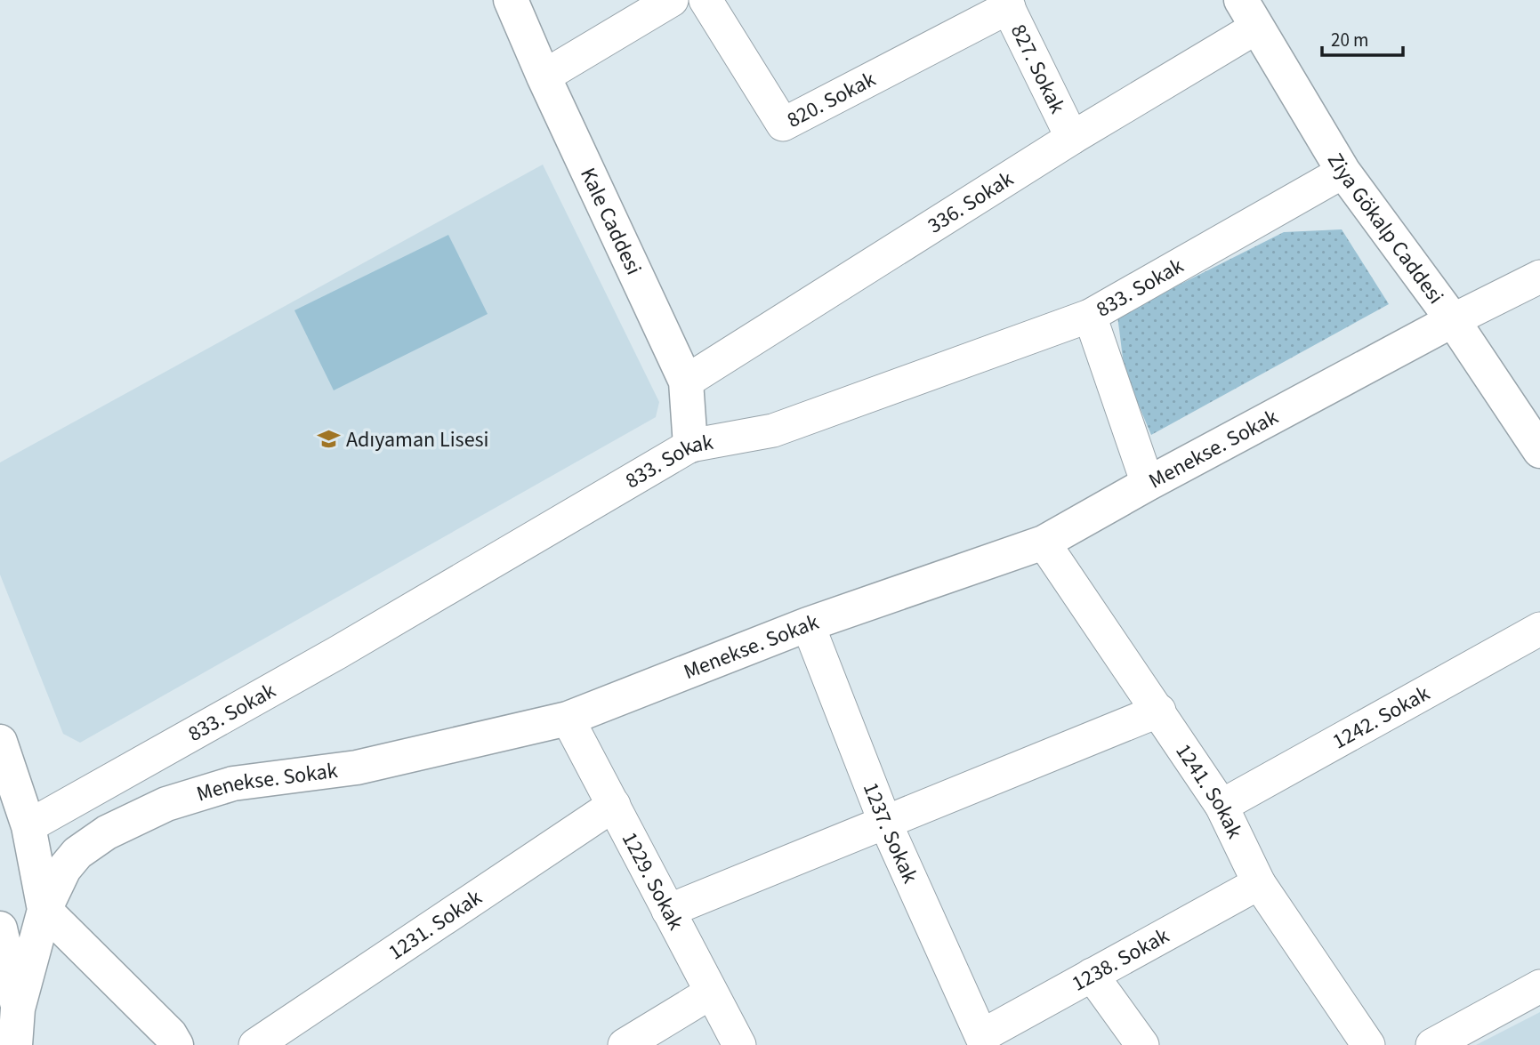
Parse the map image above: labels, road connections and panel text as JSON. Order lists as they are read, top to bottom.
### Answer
{
  "streets": {
    "street": [
      "827. Sokak",
      "820. Sokak",
      "336. Sokak",
      "Kale Caddesi",
      "Ziya Gökalp Caddesi",
      "833. Sokak",
      "Menekse. Sokak",
      "1242. Sokak",
      "1241. Sokak",
      "1237. Sokak",
      "1229. Sokak",
      "1231. Sokak",
      "1238. Sokak"
    ]
  },
  "crossings": [
    ["827. Sokak", "820. Sokak"],
    ["827. Sokak", "336. Sokak"],
    ["336. Sokak", "Kale Caddesi"],
    ["336. Sokak", "Ziya Gökalp Caddesi"],
    ["Kale Caddesi", "833. Sokak"],
    ["Ziya Gökalp Caddesi", "833. Sokak"],
    ["Ziya Gökalp Caddesi", "Menekse. Sokak"],
    ["Menekse. Sokak", "1241. Sokak"],
    ["Menekse. Sokak", "1237. Sokak"],
    ["Menekse. Sokak", "1229. Sokak"],
    ["1242. Sokak", "1241. Sokak"],
    ["1241. Sokak", "1238. Sokak"],
    ["1237. Sokak", "1238. Sokak"],
    ["1229. Sokak", "1231. Sokak"]
  ],
  "places": {
    "school or university": ["Adıyaman Lisesi"]
  },
  "scale_bar": "20 m"
}
